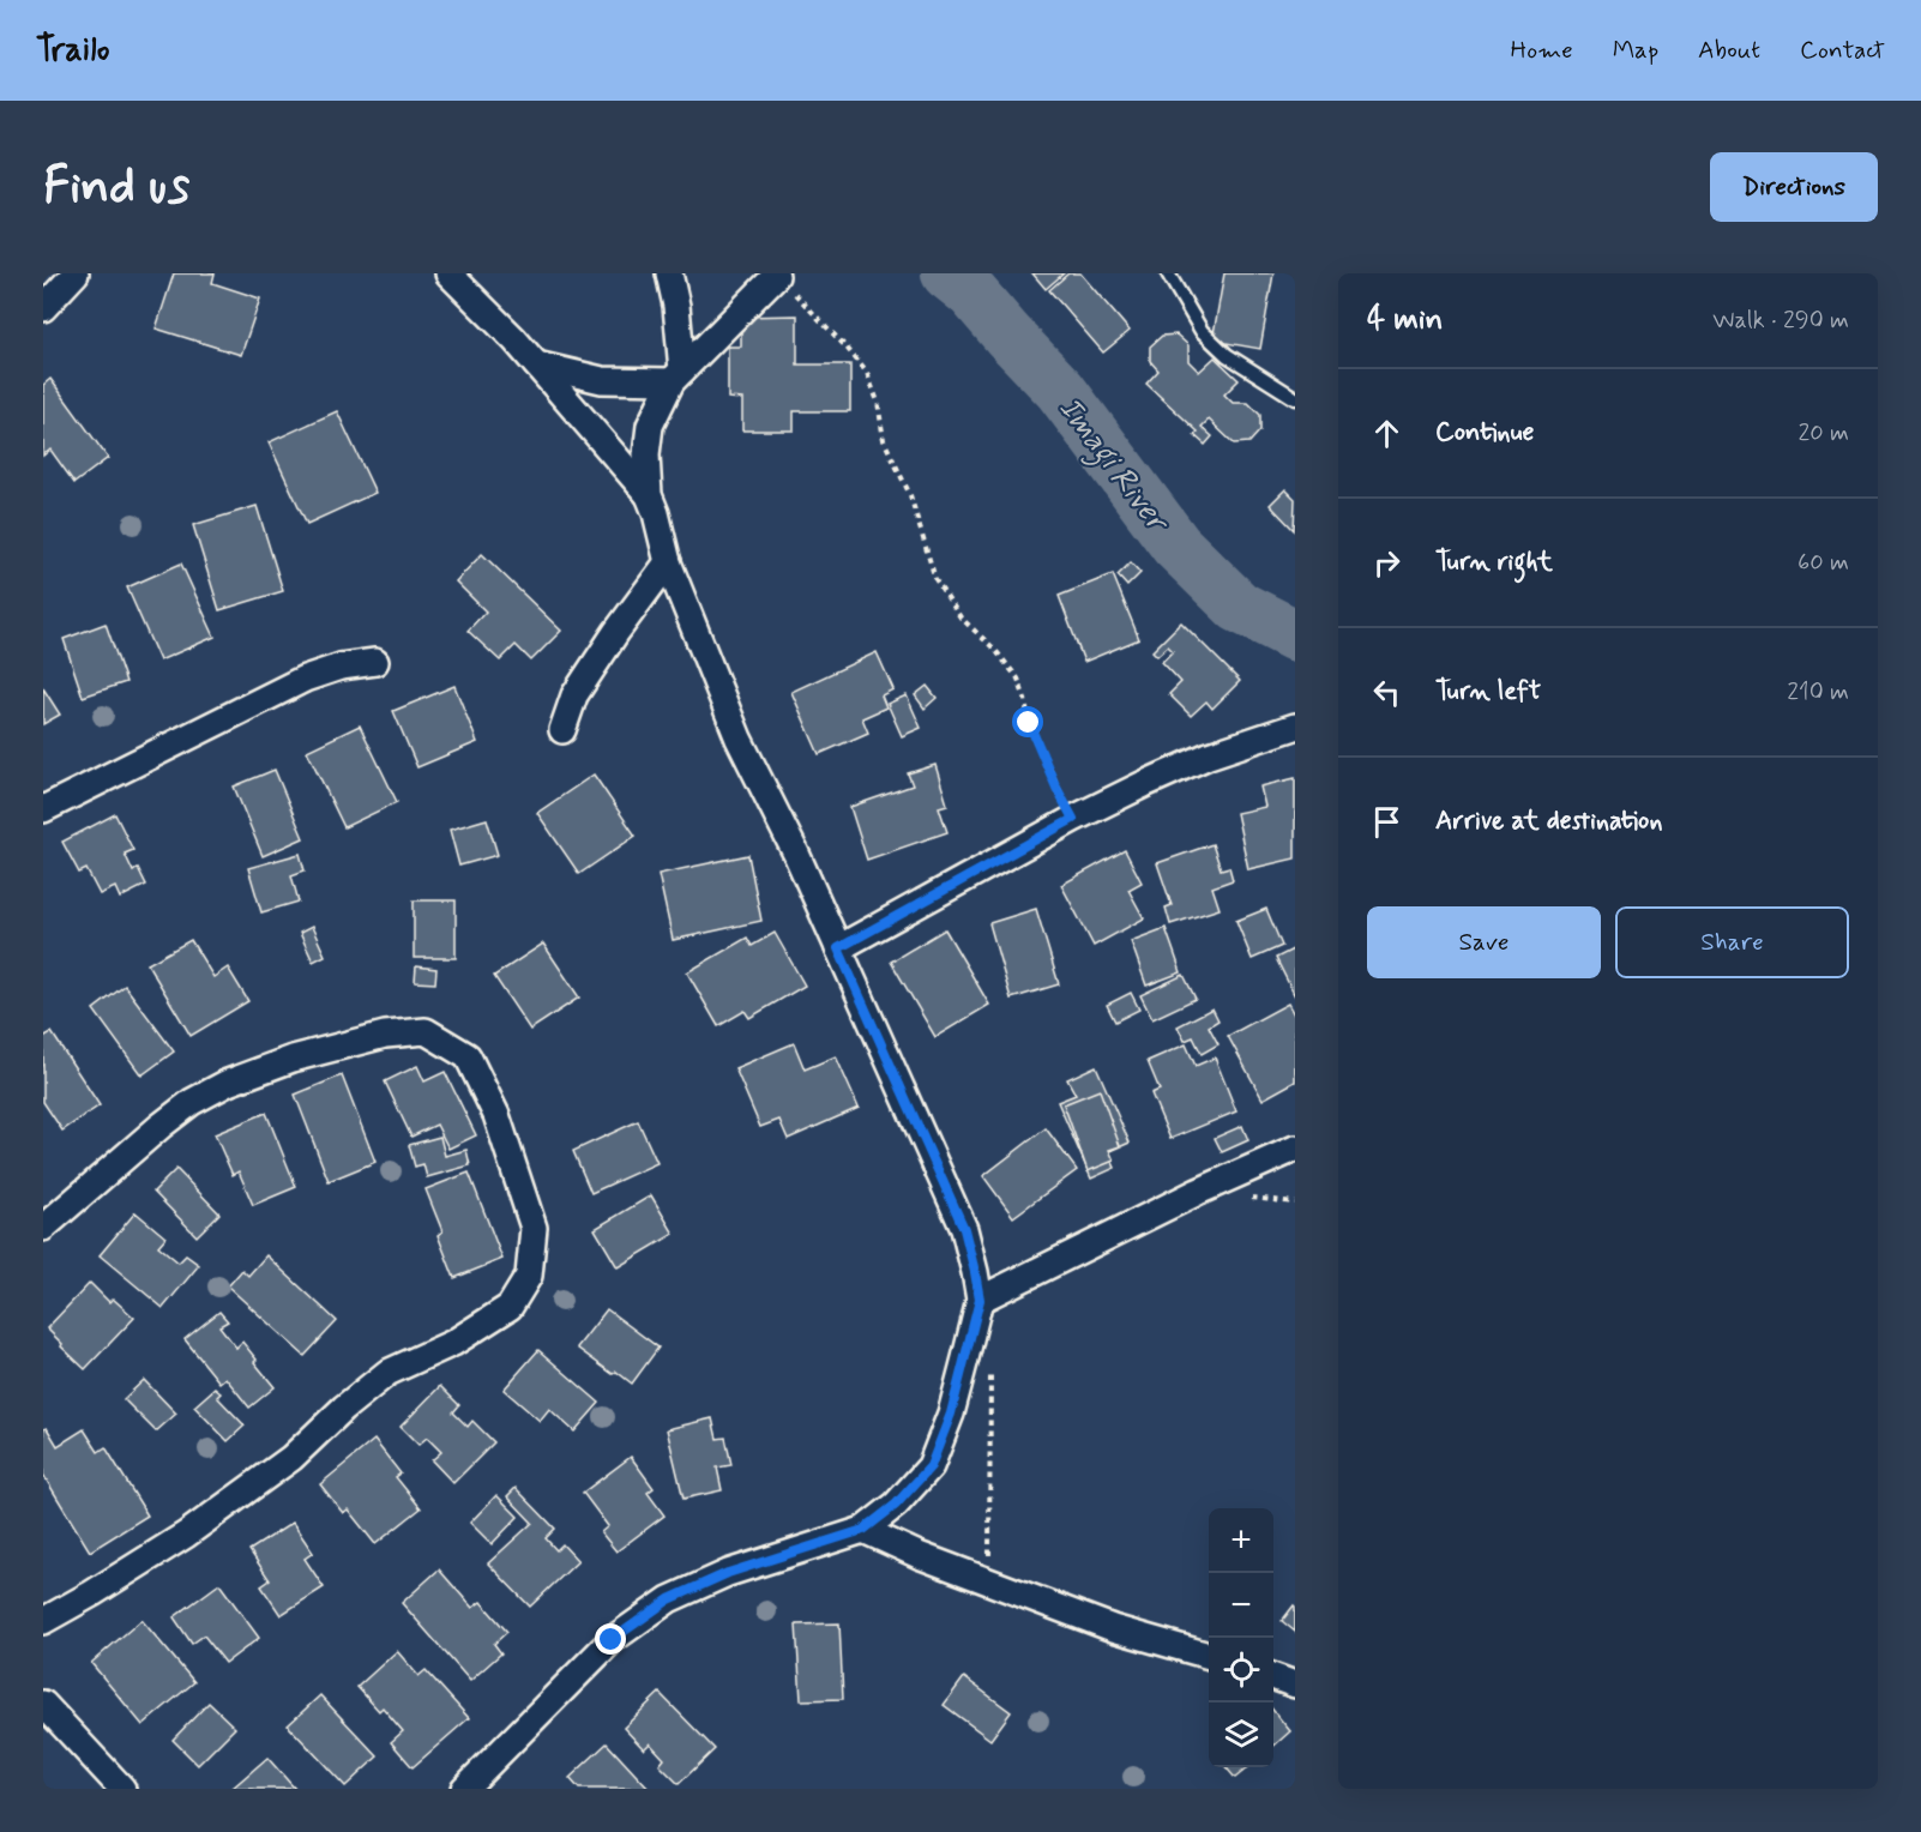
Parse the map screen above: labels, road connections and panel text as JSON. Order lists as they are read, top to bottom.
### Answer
{
  "water": ["Imagi River"],
  "page": {
    "header": "Trailo",
    "nav": [
      "Home",
      "Map",
      "About",
      "Contact"
    ],
    "buttons": [
      "Directions",
      ["Save", "Share"]
    ],
    "title": "Find us",
    "heading": ["4 min", "Walk · 290 m"],
    "list": [
      ["Continue", "20 m"],
      ["Turn right", "60 m"],
      ["Turn left", "210 m"],
      "Arrive at destination"
    ],
    "map_buttons": ["+", "−"]
  }
}
